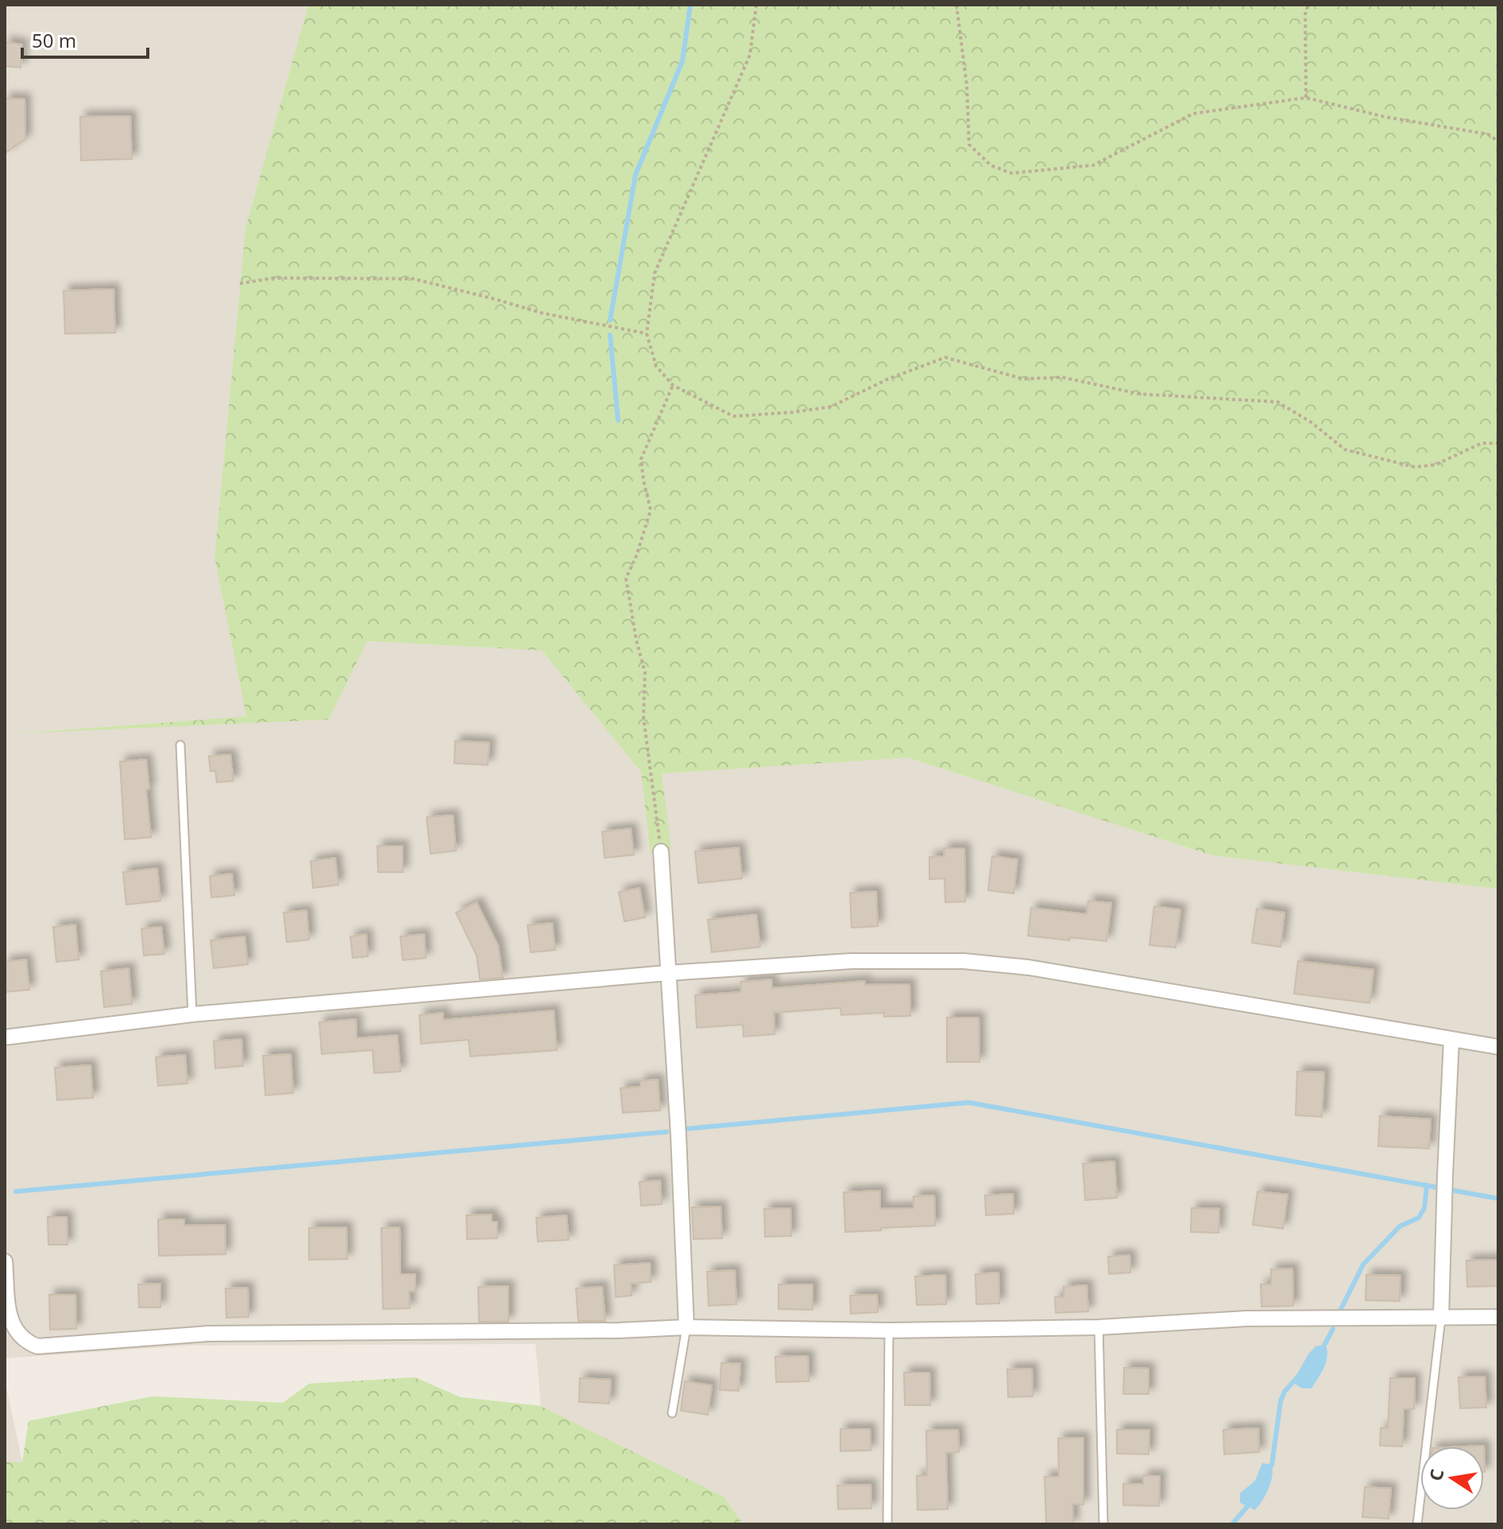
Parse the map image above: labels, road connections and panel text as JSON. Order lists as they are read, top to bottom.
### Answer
{
  "scale_bar": "50 m",
  "north": "left"
}
